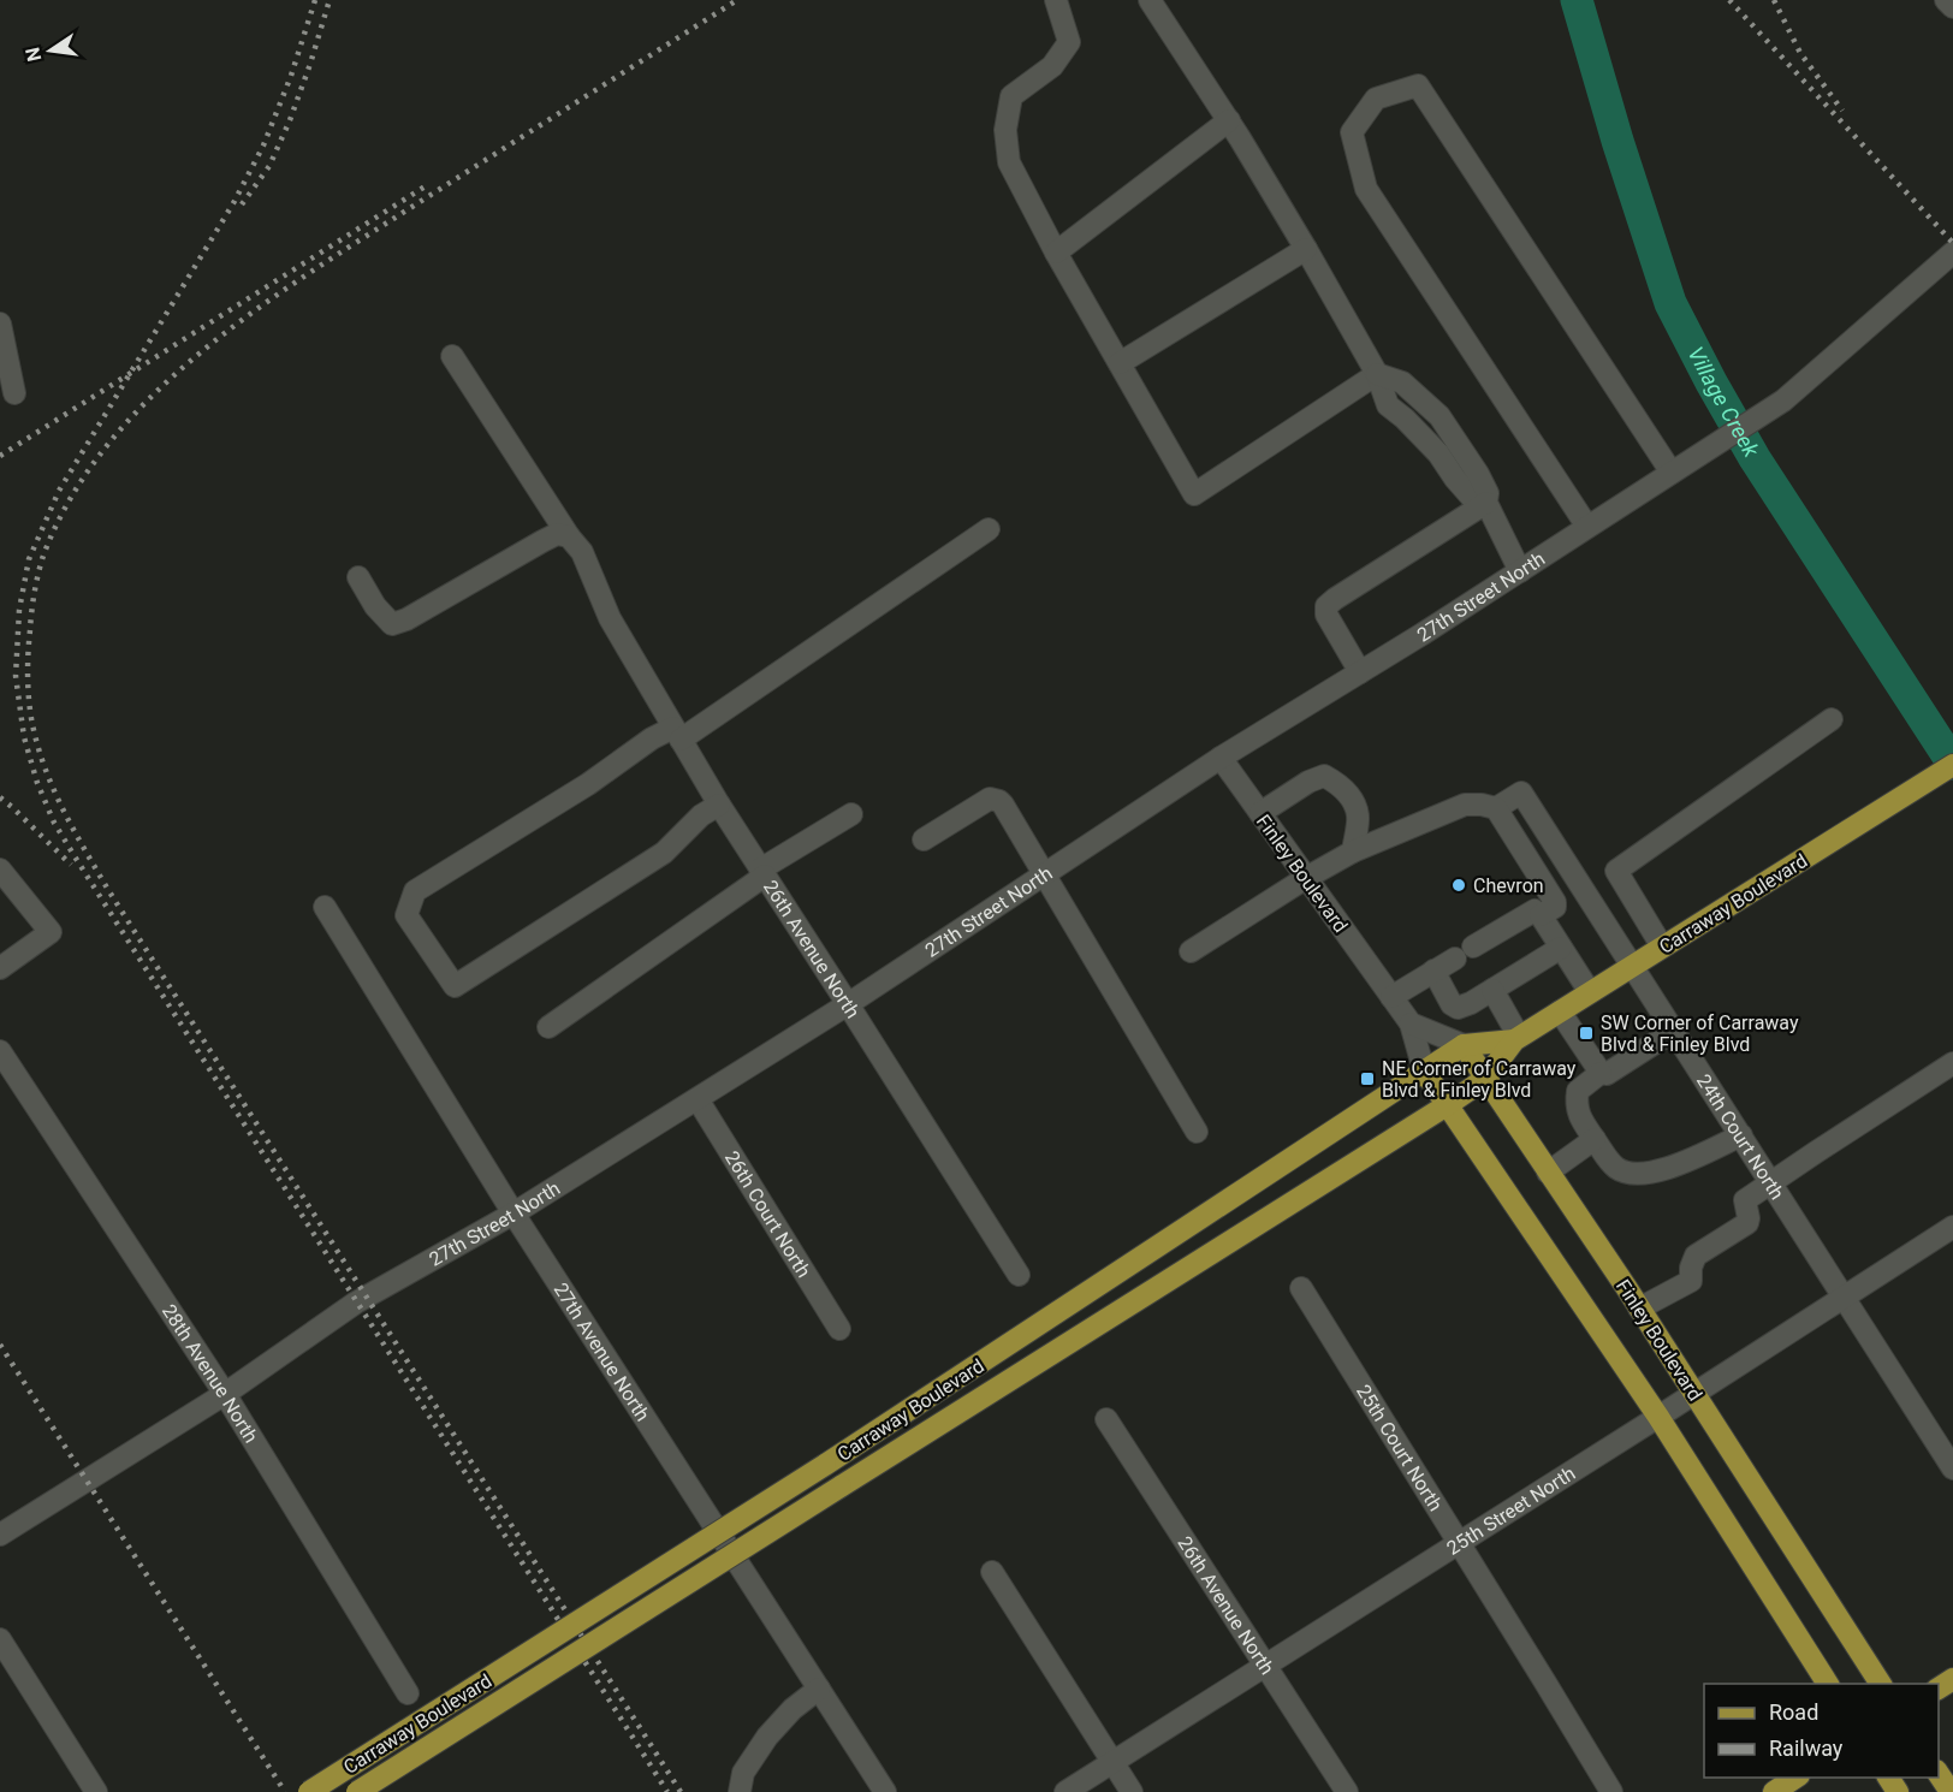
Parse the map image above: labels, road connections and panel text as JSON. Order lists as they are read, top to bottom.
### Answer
{
  "streets": {
    "main road": ["Finley Boulevard", "Carraway Boulevard"],
    "street": [
      "27th Street North",
      "26th Avenue North",
      "24th Court North",
      "26th Court North",
      "27th Avenue North",
      "28th Avenue North",
      "25th Court North",
      "25th Street North"
    ]
  },
  "crossings": [
    ["27th Street North", "Finley Boulevard"],
    ["27th Street North", "26th Avenue North"],
    ["27th Street North", "26th Court North"],
    ["27th Street North", "27th Avenue North"],
    ["27th Street North", "28th Avenue North"],
    ["Finley Boulevard", "Carraway Boulevard"],
    ["Finley Boulevard", "25th Street North"],
    ["Carraway Boulevard", "24th Court North"],
    ["26th Avenue North", "25th Street North"],
    ["24th Court North", "25th Street North"],
    ["25th Court North", "25th Street North"]
  ],
  "water": ["Village Creek"],
  "places": {
    "other": ["Chevron"],
    "transit": ["SW Corner of Carraway Blvd & Finley Blvd", "NE Corner of Carraway Blvd & Finley Blvd"]
  },
  "legend": ["Road", "Railway"],
  "north": "left"
}
